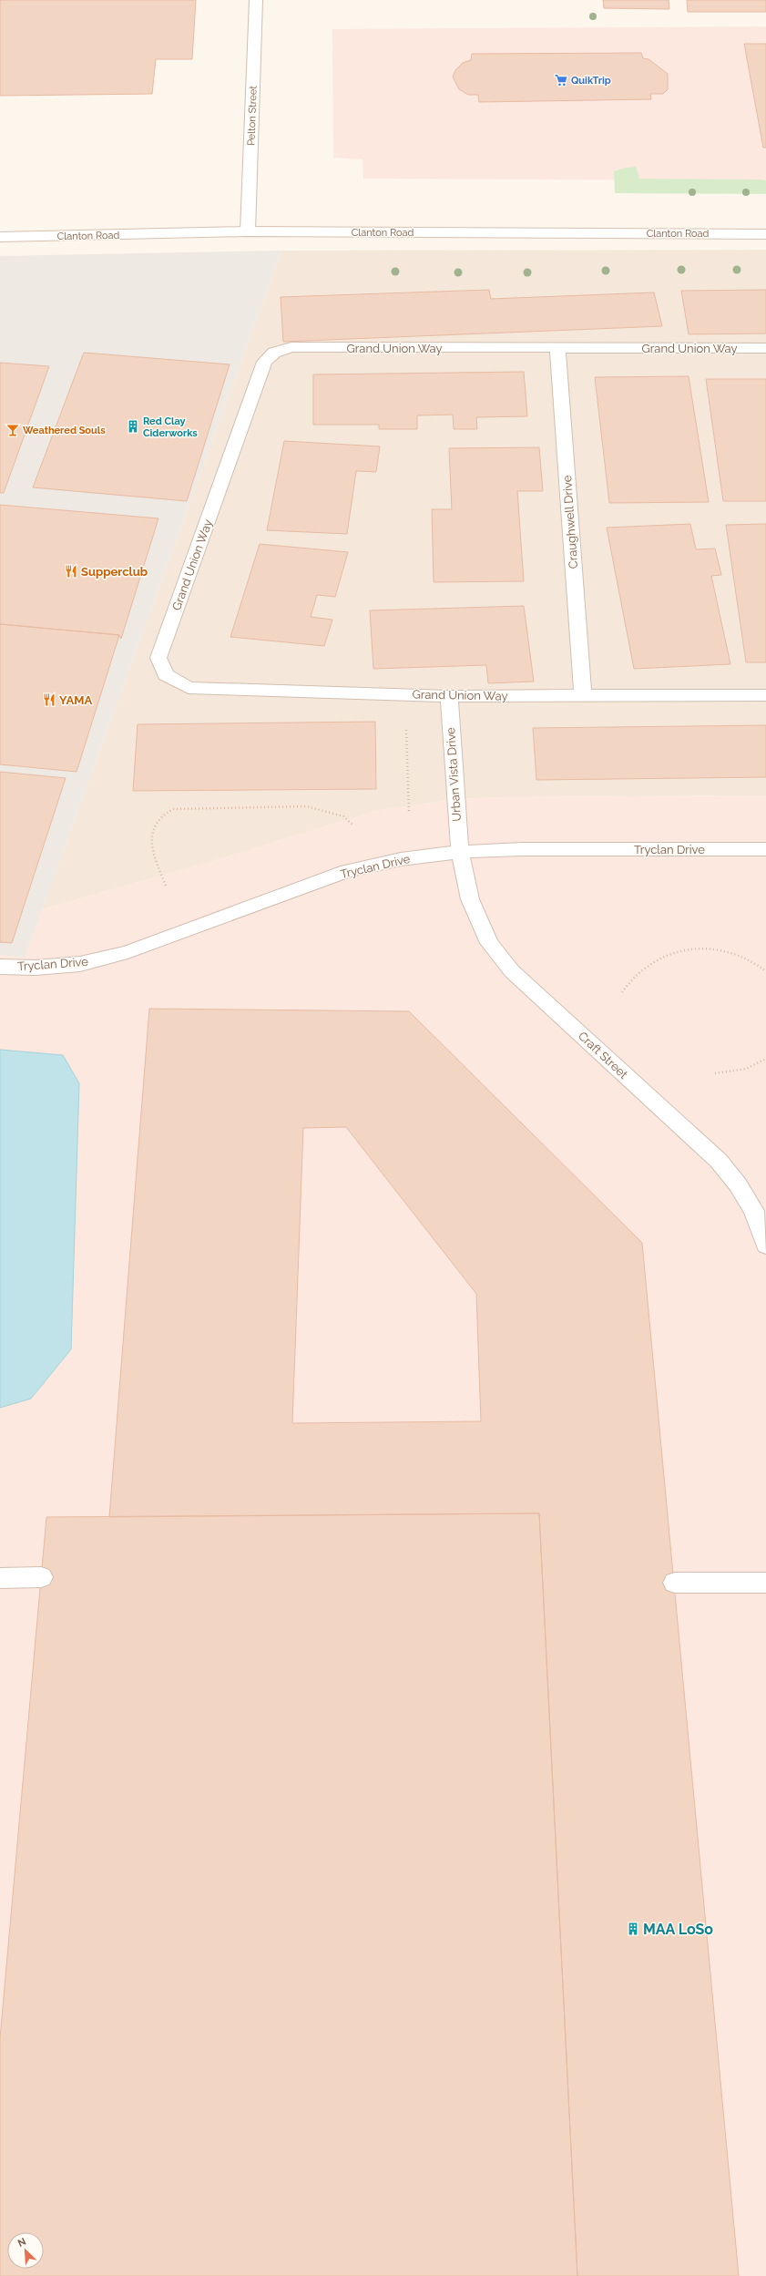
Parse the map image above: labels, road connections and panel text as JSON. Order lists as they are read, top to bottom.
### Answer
{
  "streets": {
    "street": [
      "Pelton Street",
      "Clanton Road",
      "Grand Union Way",
      "Craughwell Drive",
      "Urban Vista Drive",
      "Tryclan Drive",
      "Craft Street"
    ]
  },
  "crossings": [
    ["Pelton Street", "Clanton Road"],
    ["Grand Union Way", "Craughwell Drive"],
    ["Grand Union Way", "Urban Vista Drive"],
    ["Urban Vista Drive", "Tryclan Drive"],
    ["Urban Vista Drive", "Craft Street"],
    ["Tryclan Drive", "Craft Street"]
  ],
  "places": {
    "supermarket": ["QuikTrip"],
    "building": ["Red Clay Ciderworks", "MAA LoSo"],
    "bar": ["Weathered Souls"],
    "restaurant": ["Supperclub", "YAMA"]
  },
  "north": "top left"
}
